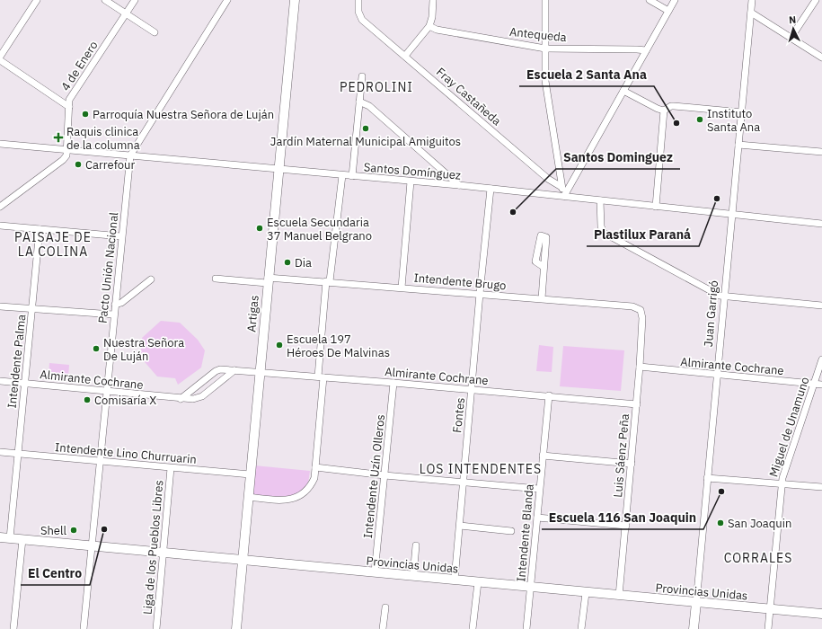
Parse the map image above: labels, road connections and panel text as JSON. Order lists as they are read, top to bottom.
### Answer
{
  "streets": {
    "street": [
      "Antequeda",
      "4 de Enero",
      "Fray Castañeda",
      "Santos Domínguez",
      "Pacto Unión Nacional",
      "Intendente Brugo",
      "Artigas",
      "Juan Garrigó",
      "Intendente Palma",
      "Almirante Cochrane",
      "Fontes",
      "Miguel de Unamuno",
      "Intendente Lino Churruarin",
      "Luis Sáenz Peña",
      "Intendente Uzín Olleros",
      "Intendente Blanda",
      "Liga de los Pueblos Libres",
      "Provincias Unidas"
    ]
  },
  "crossings": [
    ["4 de Enero", "Santos Domínguez"],
    ["Santos Domínguez", "Pacto Unión Nacional"],
    ["Santos Domínguez", "Artigas"],
    ["Santos Domínguez", "Juan Garrigó"],
    ["Santos Domínguez", "Fontes"],
    ["Pacto Unión Nacional", "Almirante Cochrane"],
    ["Pacto Unión Nacional", "Intendente Lino Churruarin"],
    ["Pacto Unión Nacional", "Provincias Unidas"],
    ["Intendente Brugo", "Artigas"],
    ["Intendente Brugo", "Fontes"],
    ["Intendente Brugo", "Luis Sáenz Peña"],
    ["Artigas", "Almirante Cochrane"],
    ["Artigas", "Intendente Lino Churruarin"],
    ["Artigas", "Provincias Unidas"],
    ["Juan Garrigó", "Almirante Cochrane"],
    ["Juan Garrigó", "Provincias Unidas"],
    ["Intendente Palma", "Almirante Cochrane"],
    ["Intendente Palma", "Intendente Lino Churruarin"],
    ["Intendente Palma", "Provincias Unidas"],
    ["Almirante Cochrane", "Fontes"],
    ["Almirante Cochrane", "Miguel de Unamuno"],
    ["Almirante Cochrane", "Luis Sáenz Peña"],
    ["Almirante Cochrane", "Intendente Uzín Olleros"],
    ["Almirante Cochrane", "Intendente Blanda"],
    ["Fontes", "Provincias Unidas"],
    ["Miguel de Unamuno", "Provincias Unidas"],
    ["Intendente Lino Churruarin", "Liga de los Pueblos Libres"],
    ["Luis Sáenz Peña", "Provincias Unidas"],
    ["Intendente Uzín Olleros", "Provincias Unidas"],
    ["Intendente Blanda", "Provincias Unidas"],
    ["Liga de los Pueblos Libres", "Provincias Unidas"]
  ],
  "districts": [
    "PEDROLINI",
    "PAISAJE DE LA COLINA",
    "LOS INTENDENTES",
    "CORRALES"
  ],
  "places": {
    "other": [
      "Parroquía Nuestra Señora de Luján",
      "Instituto Santa Ana",
      "Escuela 2 Santa Ana",
      "Jardín Maternal Municipal Amiguitos",
      "Carrefour",
      "Plastilux Paraná",
      "Santos Dominguez",
      "Escuela Secundaria 37 Manuel Belgrano",
      "Dia",
      "Escuela 197 Héroes De Malvinas",
      "Nuestra Señora De Luján",
      "Comisaría X",
      "Escuela 116 San Joaquin",
      "San Joaquin",
      "El Centro",
      "Shell"
    ],
    "health": ["Raquis clinica de la columna"]
  },
  "north": "top"
}
